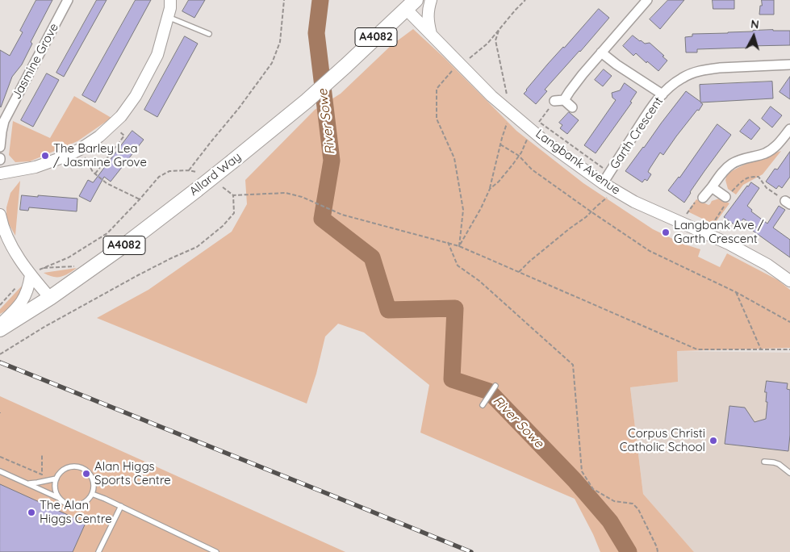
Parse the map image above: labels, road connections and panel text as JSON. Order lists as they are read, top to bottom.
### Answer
{
  "streets": {
    "main road": ["A4082", "Allard Way"],
    "street": ["Jasmine Grove", "Garth Crescent", "Langbank Avenue"]
  },
  "crossings": [
    ["Garth Crescent", "Langbank Avenue"],
    ["Langbank Avenue", "Allard Way"]
  ],
  "water": ["River Sowe"],
  "places": [
    "The Barley Lea / Jasmine Grove",
    "Langbank Ave / Garth Crescent",
    "Corpus Christi Catholic School",
    "Alan Higgs Sports Centre",
    "The Alan Higgs Centre"
  ],
  "north": "top"
}
